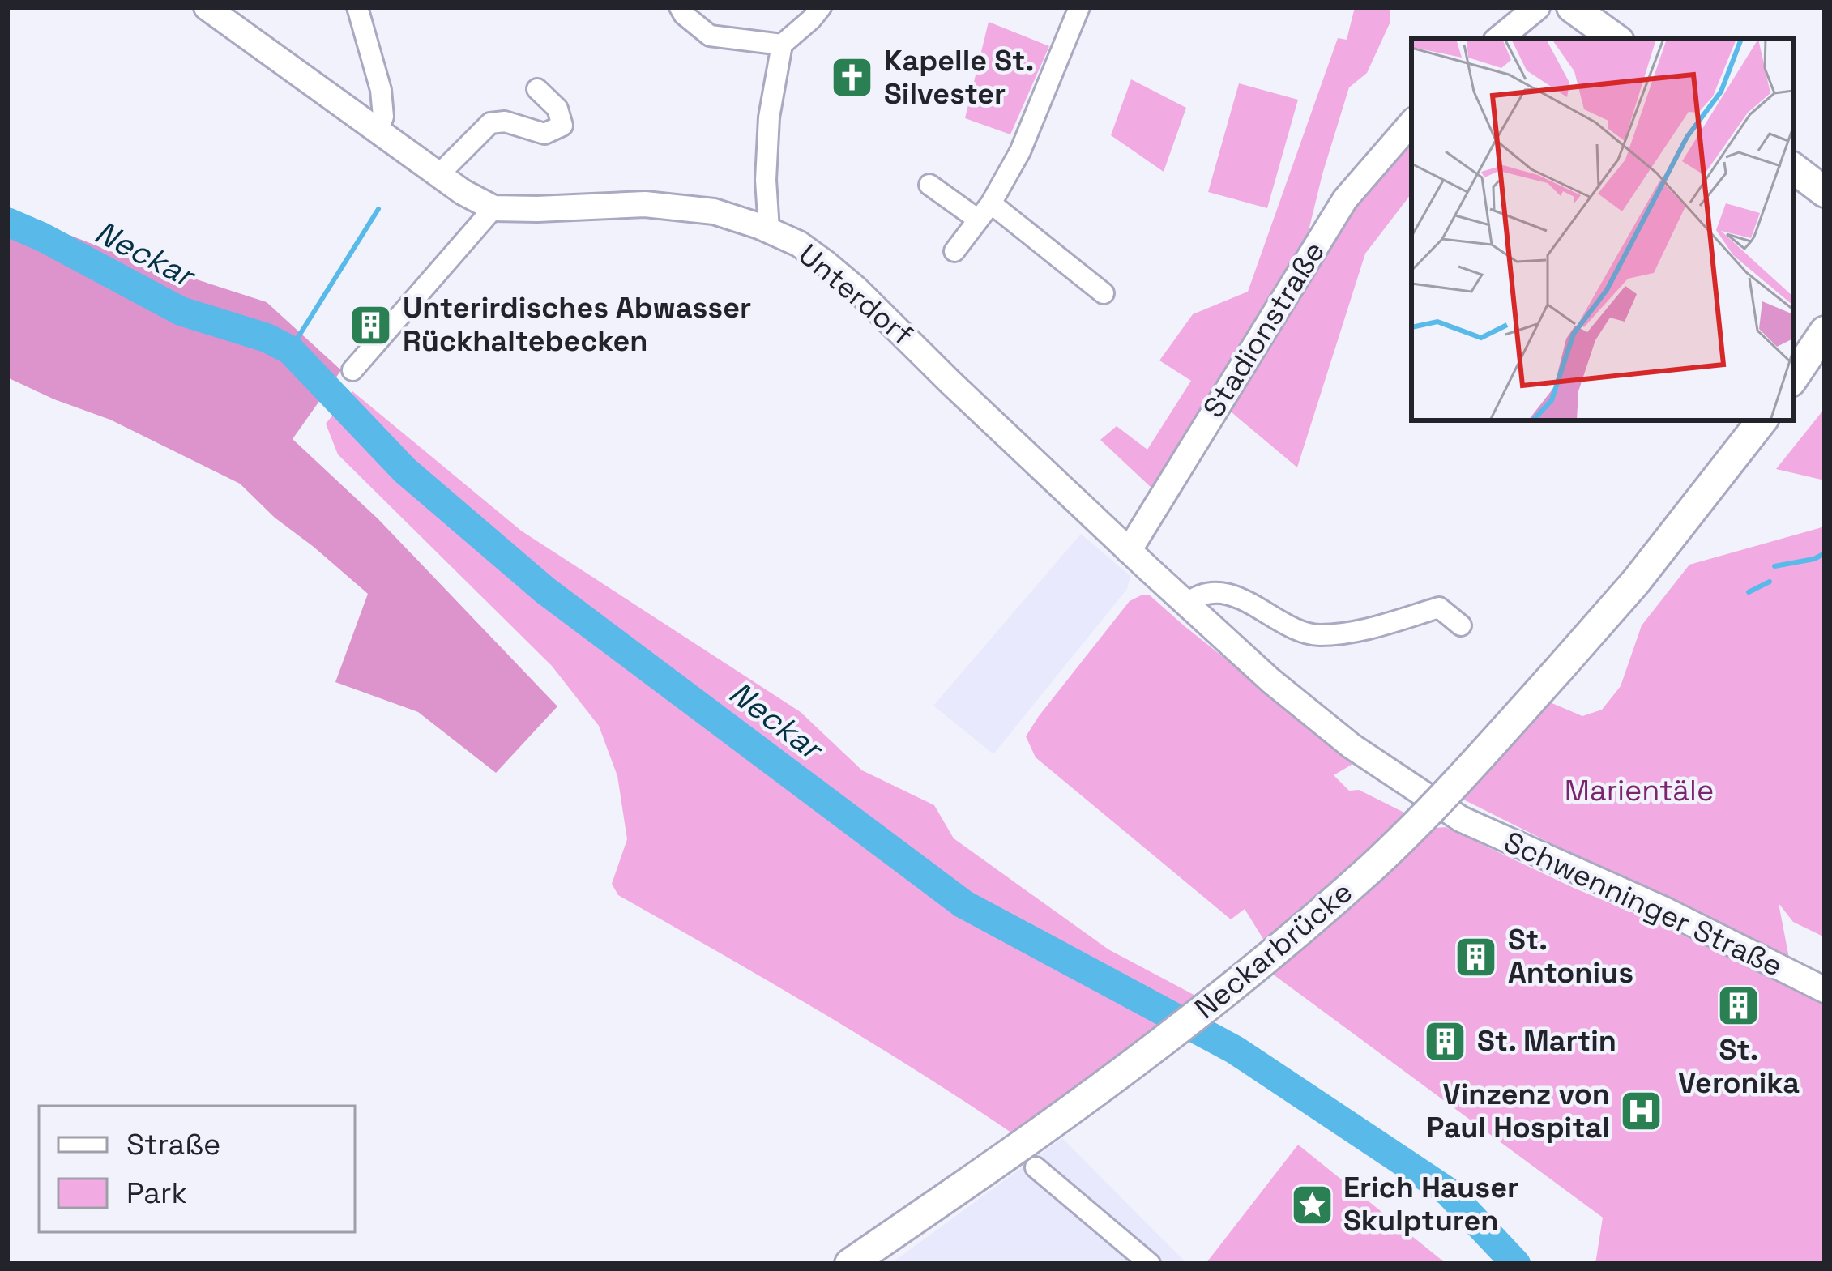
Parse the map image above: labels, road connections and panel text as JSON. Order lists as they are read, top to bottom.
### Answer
{
  "streets": {
    "main road": ["Neckarbrücke"],
    "street": ["Unterdorf", "Stadionstraße", "Schwenninger Straße"]
  },
  "crossings": [
    ["Unterdorf", "Stadionstraße"],
    ["Unterdorf", "Schwenninger Straße"]
  ],
  "water": ["Neckar"],
  "parks": ["Marientäle"],
  "places": {
    "church": ["Kapelle St. Silvester"],
    "building": [
      "Unterirdisches Abwasser Rückhaltebecken",
      "St. Antonius",
      "St. Veronika",
      "St. Martin"
    ],
    "hospital": ["Vinzenz von Paul Hospital"],
    "place": ["Erich Hauser Skulpturen"]
  },
  "legend": ["Straße", "Park"]
}
